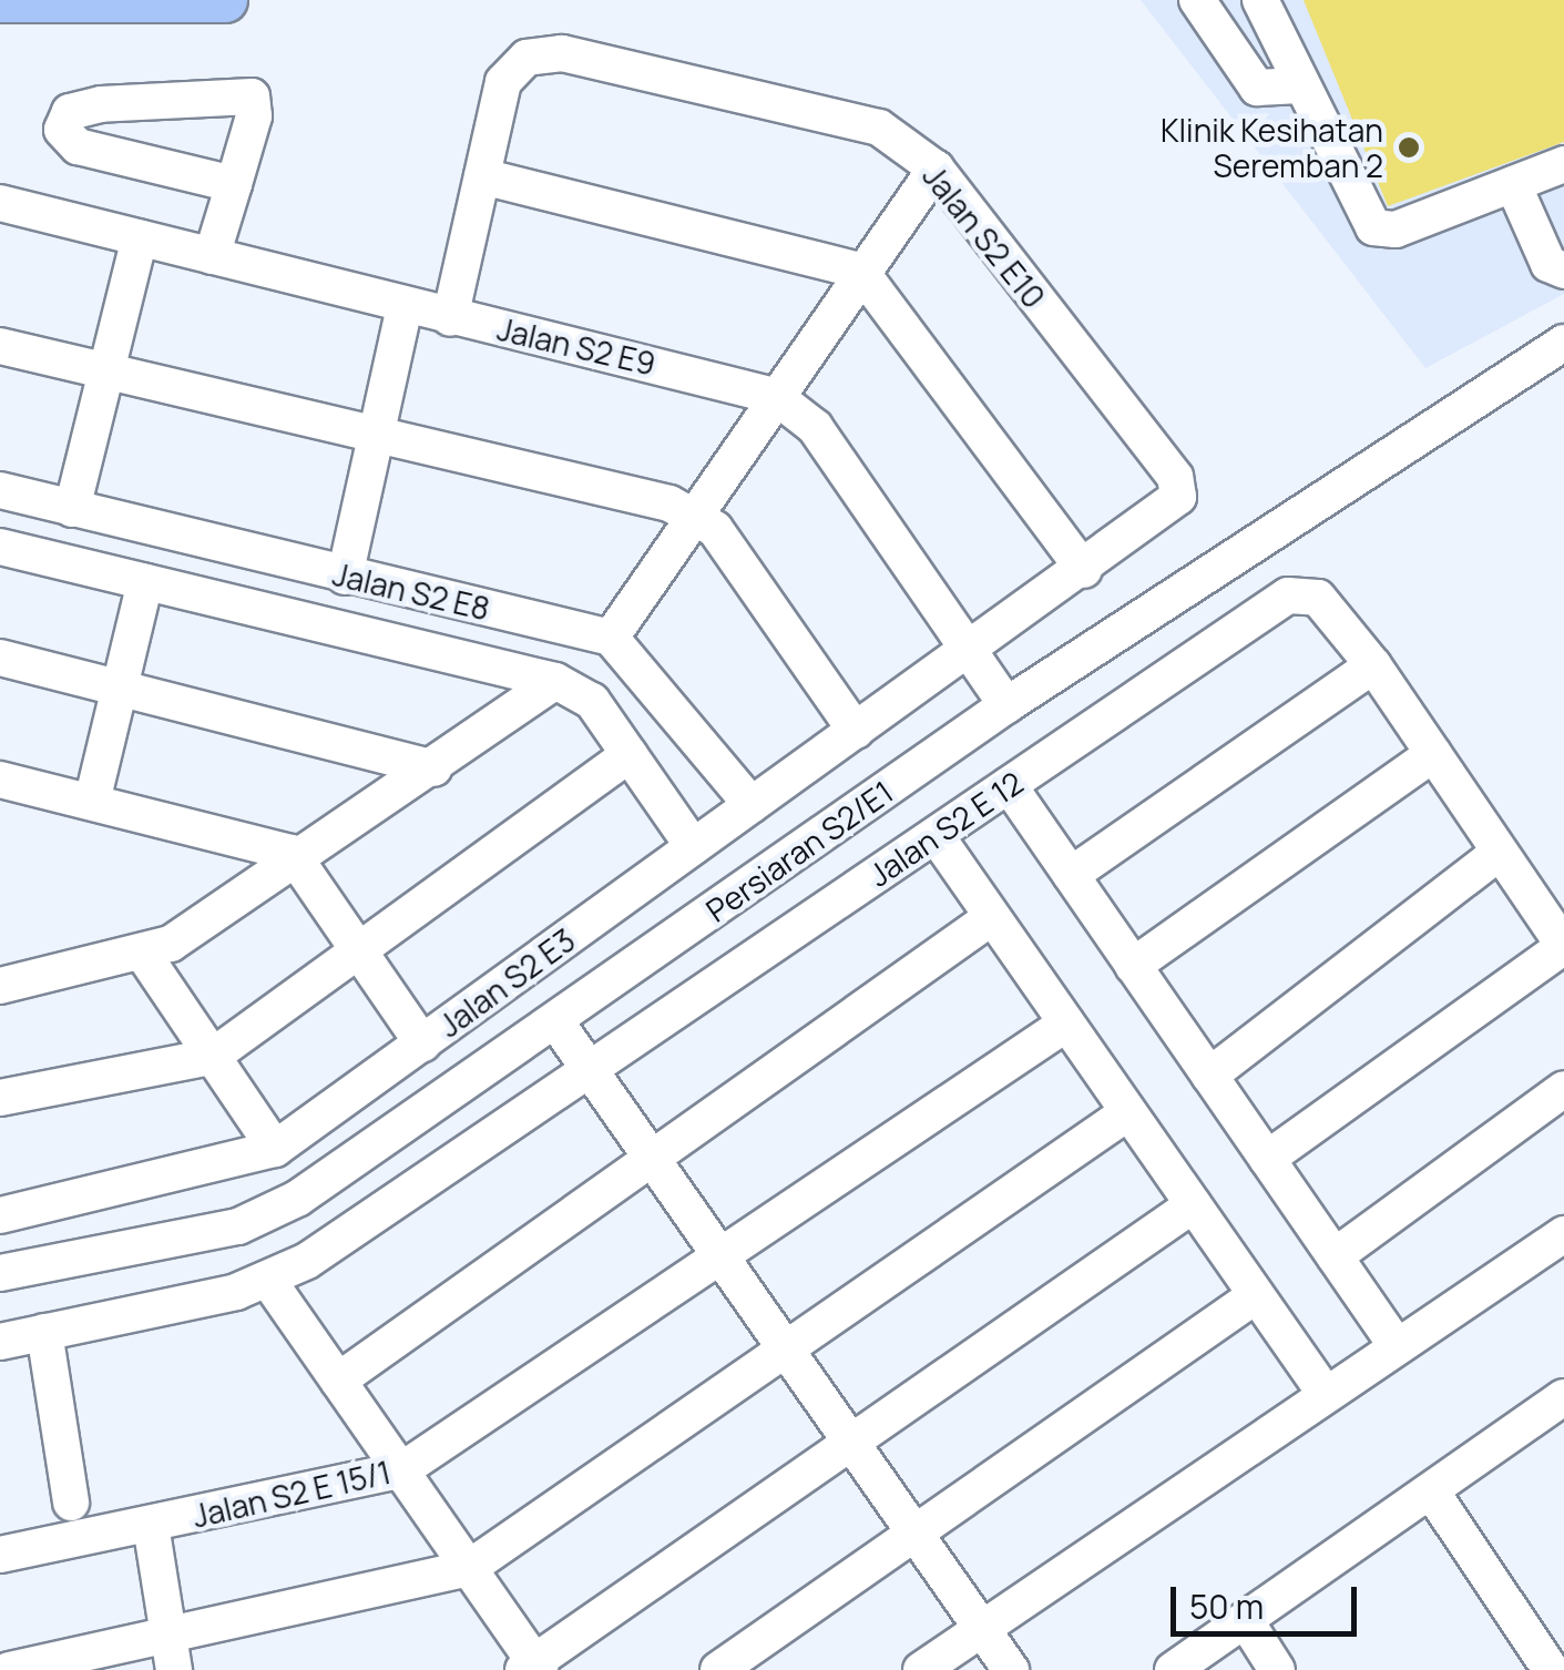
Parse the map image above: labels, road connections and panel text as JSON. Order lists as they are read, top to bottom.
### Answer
{
  "streets": {
    "street": [
      "Jalan S2 E10",
      "Jalan S2 E9",
      "Jalan S2 E8",
      "Jalan S2 E 12",
      "Persiaran S2/E1",
      "Jalan S2 E3",
      "Jalan S2 E 15/1"
    ]
  },
  "crossings": [
    ["Jalan S2 E10", "Jalan S2 E9"],
    ["Jalan S2 E10", "Jalan S2 E3"],
    ["Jalan S2 E9", "Persiaran S2/E1"],
    ["Jalan S2 E9", "Jalan S2 E3"]
  ],
  "places": ["Klinik Kesihatan Seremban 2"],
  "scale_bar": "50 m"
}
